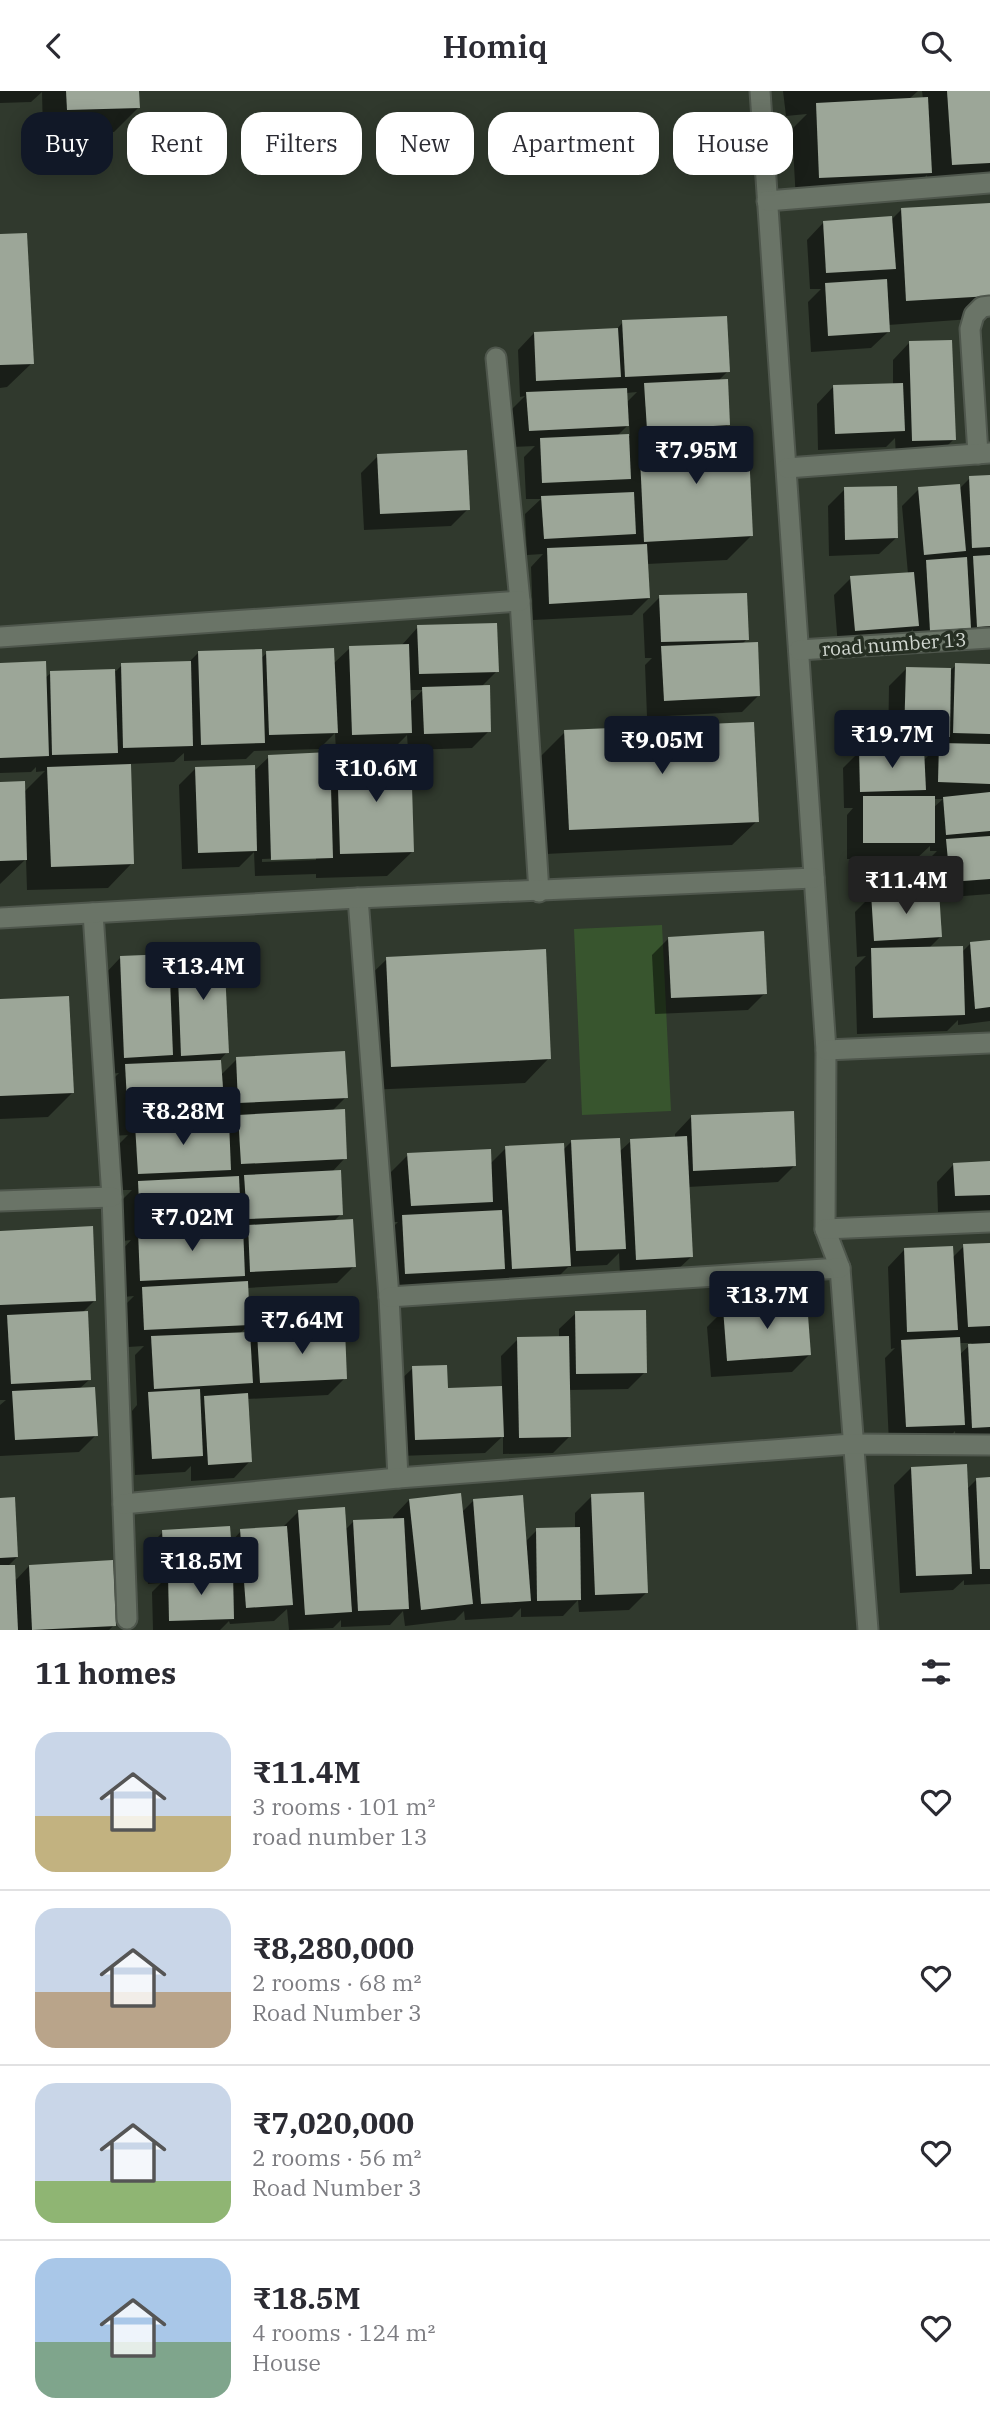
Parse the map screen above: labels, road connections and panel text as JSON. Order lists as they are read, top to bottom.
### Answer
{
  "streets": {
    "street": ["road number 13"]
  },
  "page": {
    "header": "Homiq",
    "chip": [
      "Buy",
      "Rent",
      "Filters",
      "New",
      "Apartment",
      "House"
    ],
    "price": [
      "₹7.95M",
      "₹19.7M",
      "₹9.05M",
      "₹10.6M",
      "₹11.4M",
      "₹13.4M",
      "₹8.28M",
      "₹7.02M",
      "₹13.7M",
      "₹7.64M",
      "₹18.5M"
    ],
    "heading": "11 homes",
    "list": [
      {
        "name": "₹11.4M",
        "note": "3 rooms · 101 m² · road number 13"
      },
      {
        "name": "₹8,280,000",
        "note": "2 rooms · 68 m² · Road Number 3"
      },
      {
        "name": "₹7,020,000",
        "note": "2 rooms · 56 m² · Road Number 3"
      },
      {
        "name": "₹18.5M",
        "note": "4 rooms · 124 m² · House"
      }
    ]
  }
}
